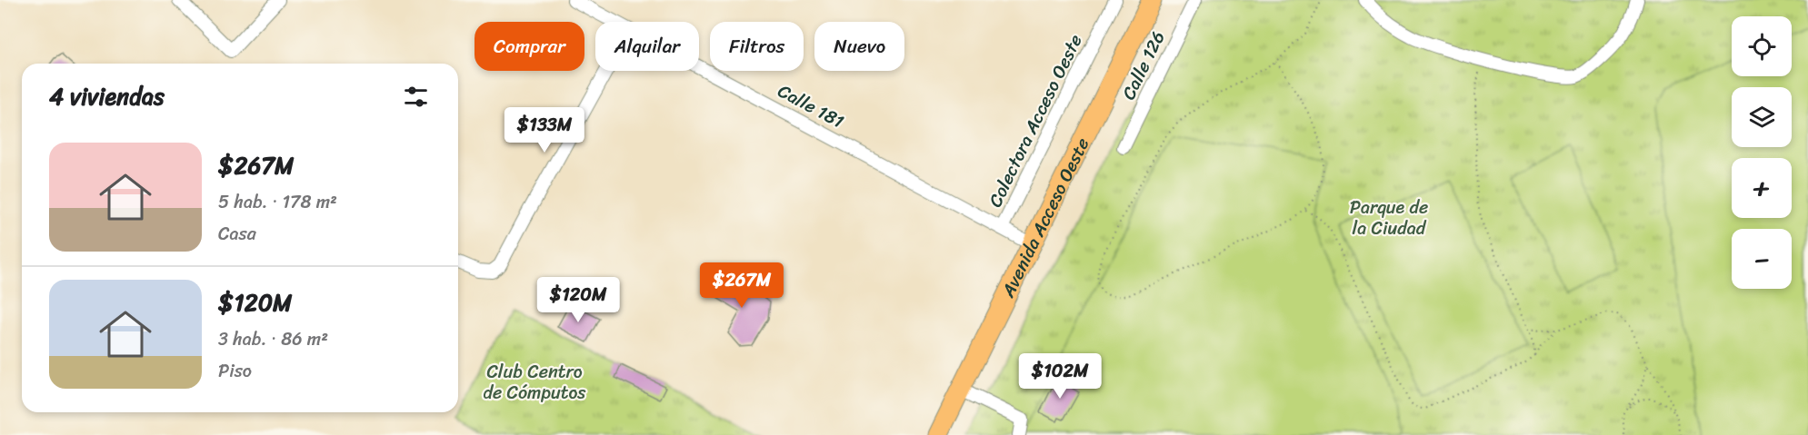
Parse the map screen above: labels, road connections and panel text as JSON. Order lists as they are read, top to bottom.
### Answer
{
  "streets": {
    "highway": ["Avenida Acceso Oeste"],
    "street": ["Calle 126", "Calle 181", "Colectora Acceso Oeste"]
  },
  "crossings": [
    ["Calle 181", "Colectora Acceso Oeste"],
    ["Calle 181", "Avenida Acceso Oeste"]
  ],
  "parks": ["Parque de la Ciudad", "Club Centro de Cómputos"],
  "page": {
    "map_buttons": ["+", "−"],
    "chip": [
      "Comprar",
      "Alquilar",
      "Filtros",
      "Nuevo"
    ],
    "heading": "4 viviendas",
    "price": [
      "$133M",
      "$267M",
      "$120M",
      "$102M"
    ],
    "list": [
      {
        "name": "$267M",
        "note": "5 hab. · 178 m² · Casa"
      },
      {
        "name": "$120M",
        "note": "3 hab. · 86 m² · Piso"
      }
    ]
  }
}
